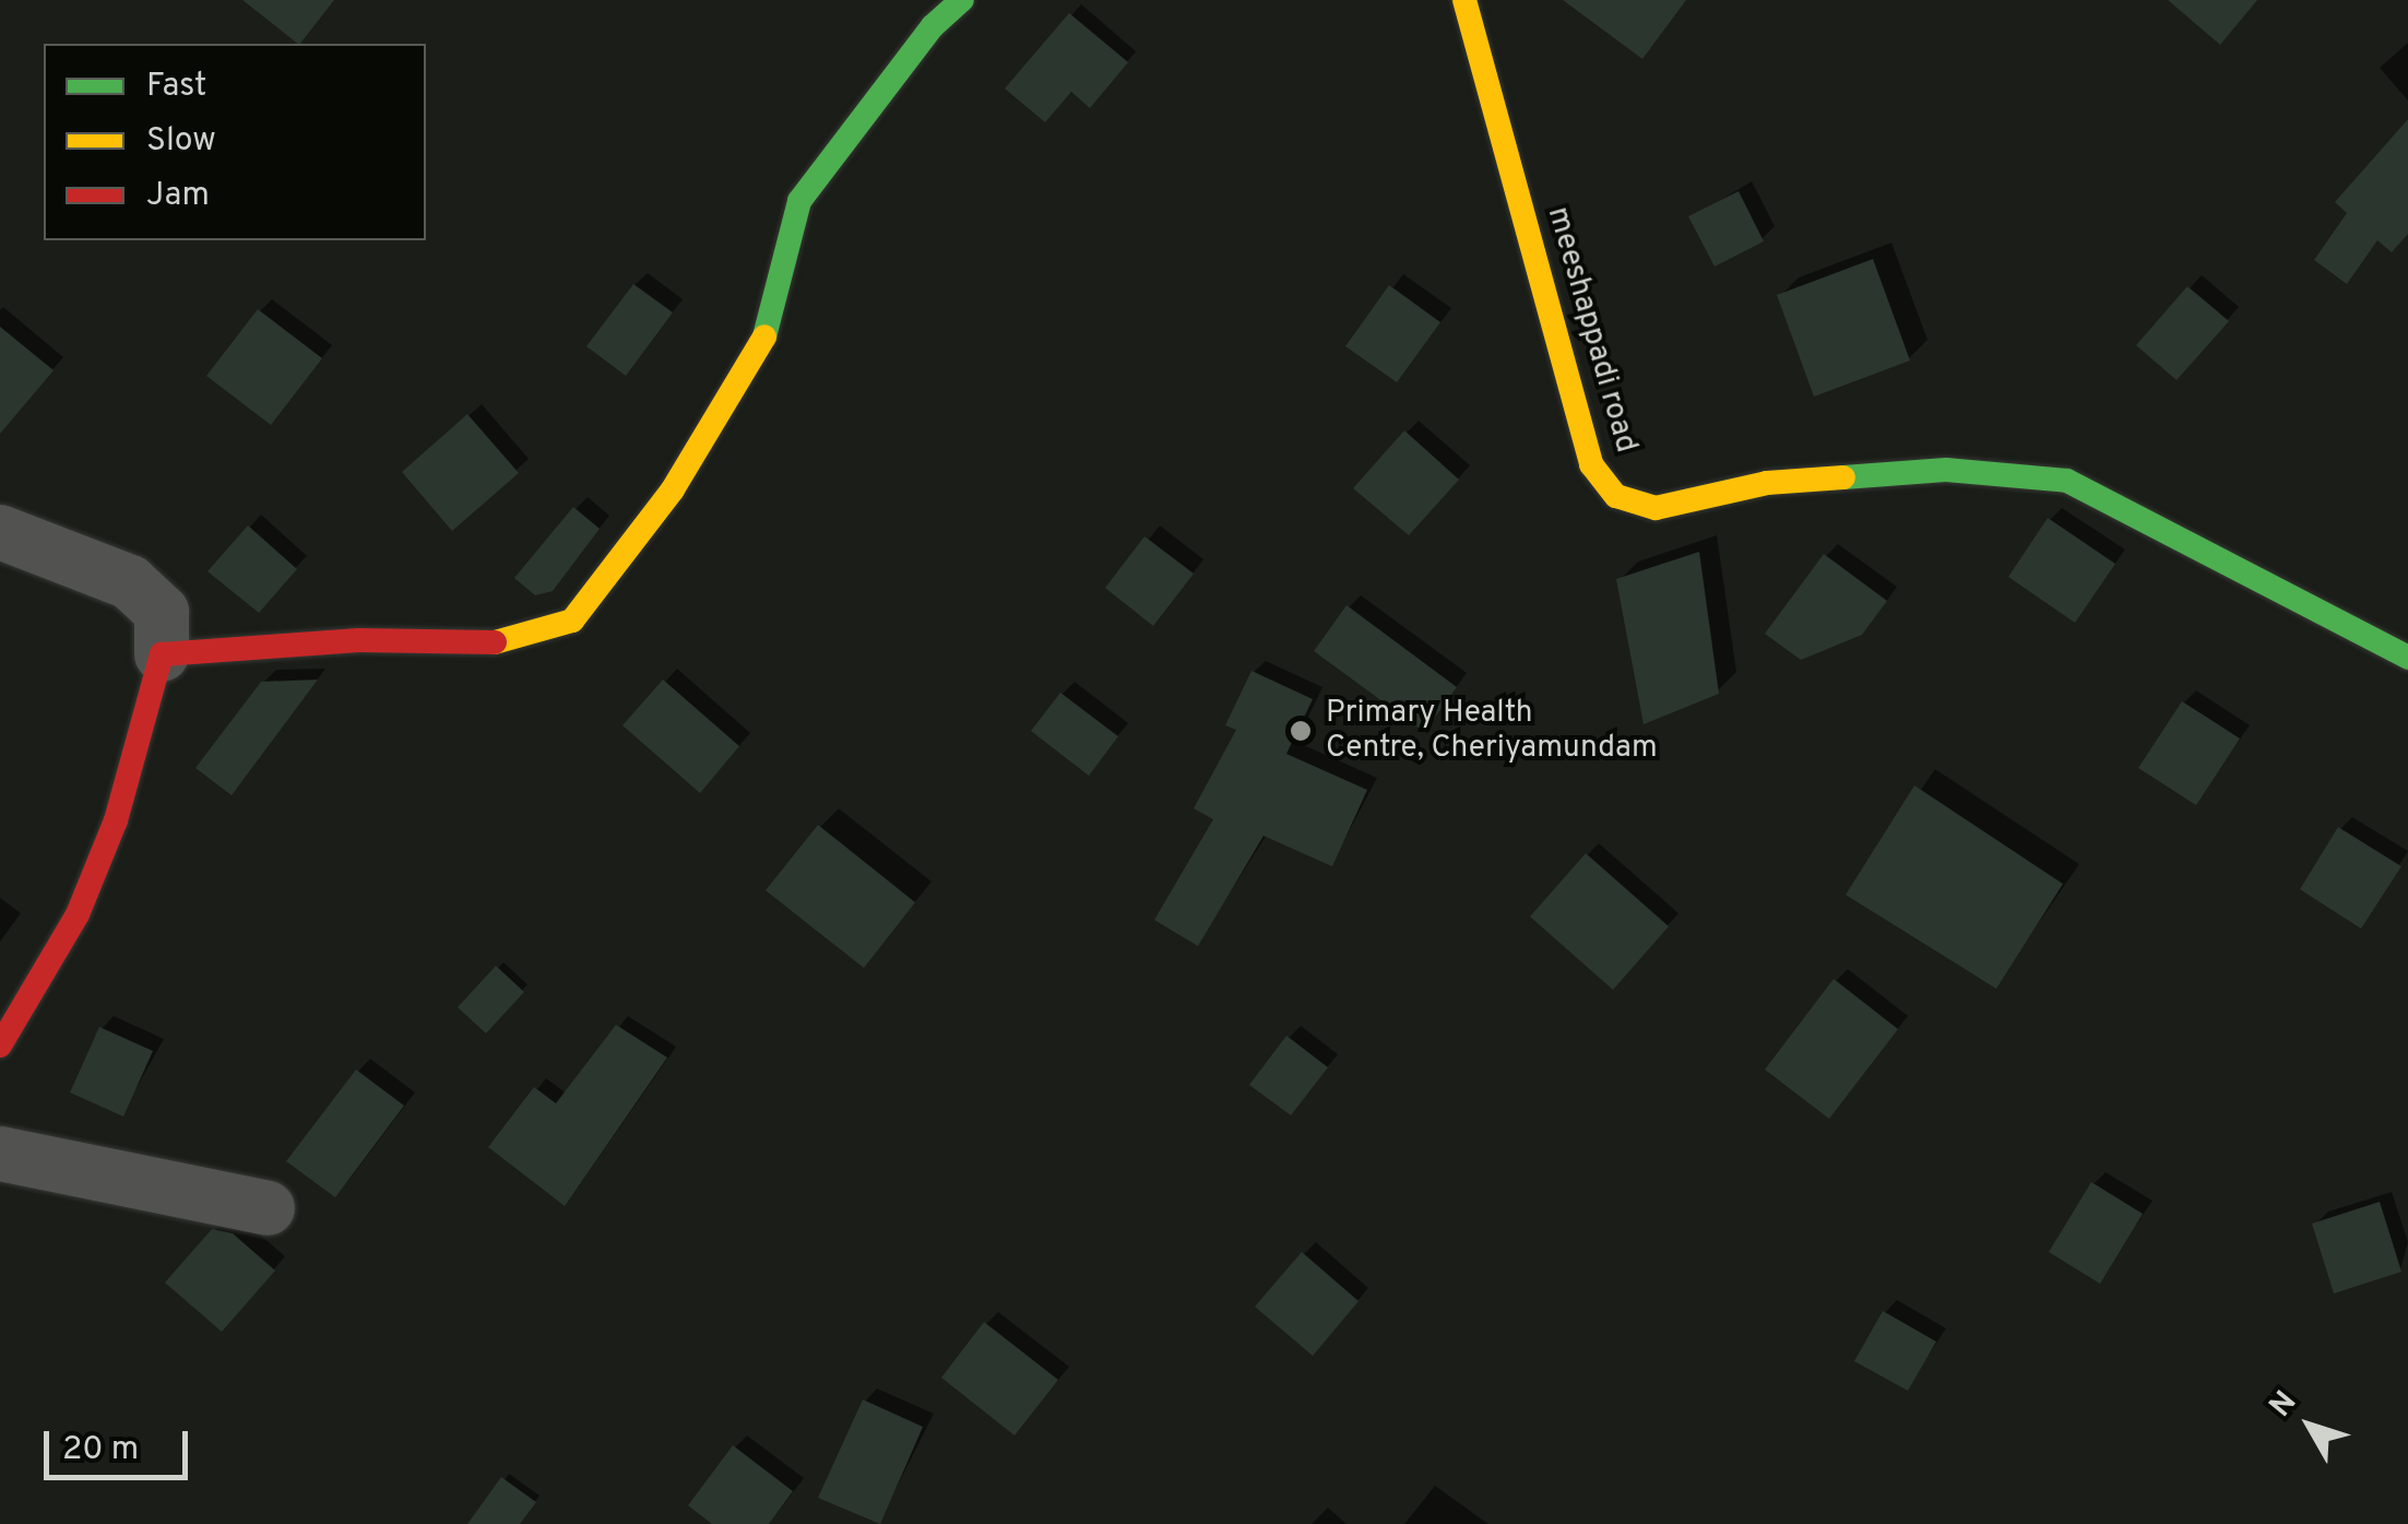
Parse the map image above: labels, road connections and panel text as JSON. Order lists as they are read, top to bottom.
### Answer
{
  "streets": {
    "street": ["meeshappadi road"]
  },
  "places": ["Primary Health Centre, Cheriyamundam"],
  "legend": ["Fast", "Slow", "Jam"],
  "scale_bar": "20 m",
  "north": "top left"
}
